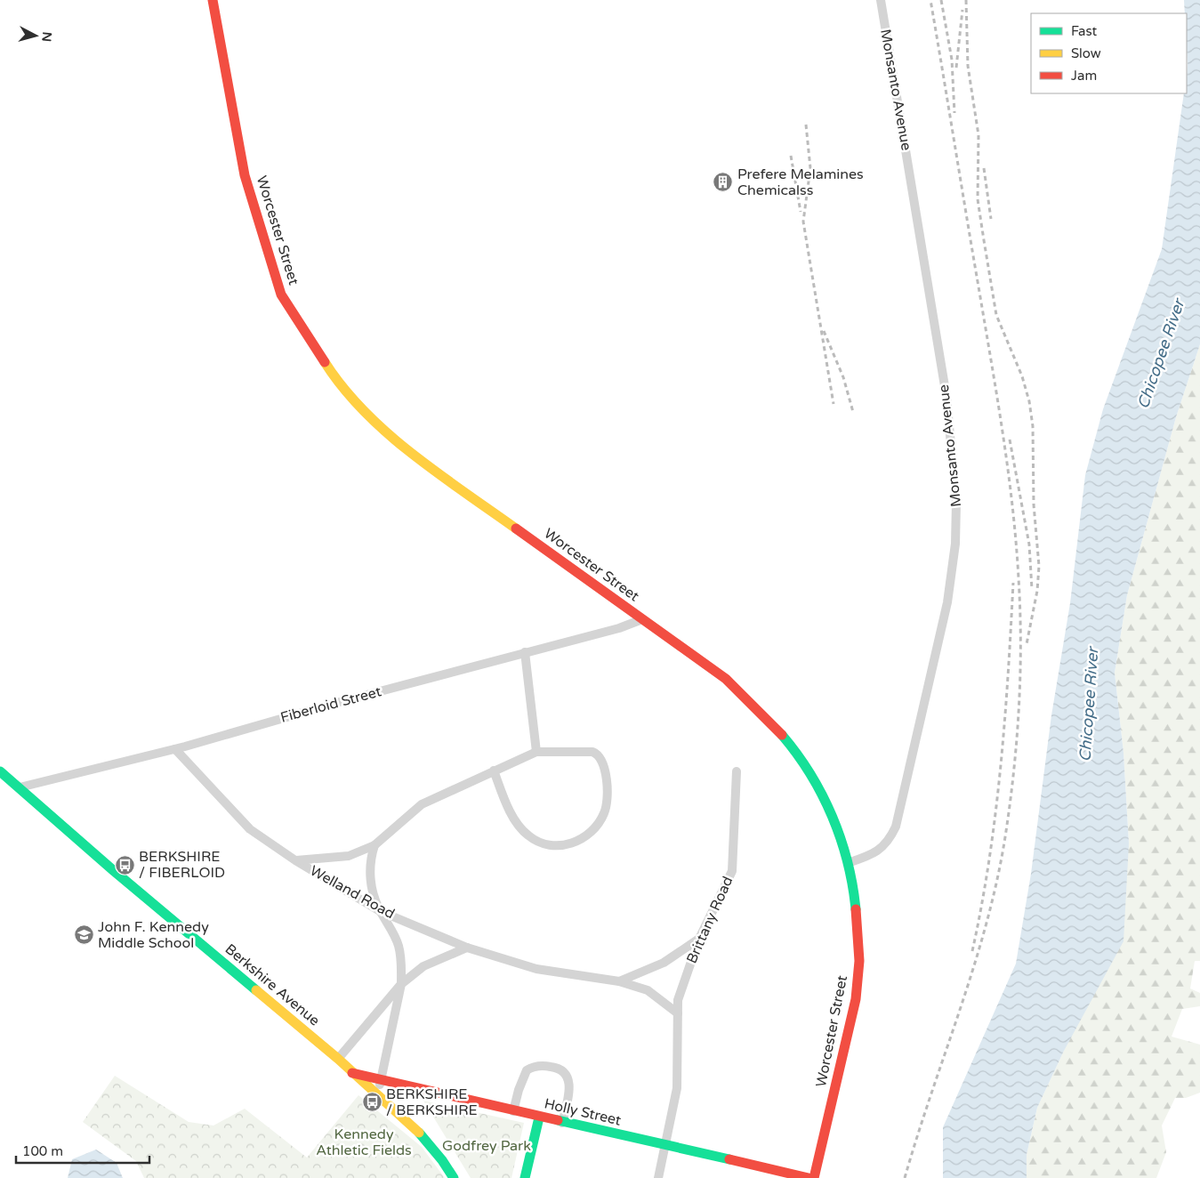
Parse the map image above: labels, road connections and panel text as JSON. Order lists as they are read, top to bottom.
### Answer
{
  "streets": {
    "main road": ["Worcester Street", "Berkshire Avenue", "Holly Street"],
    "street": [
      "Monsanto Avenue",
      "Fiberloid Street",
      "Welland Road",
      "Brittany Road"
    ]
  },
  "crossings": [
    ["Monsanto Avenue", "Worcester Street"],
    ["Worcester Street", "Fiberloid Street"],
    ["Fiberloid Street", "Welland Road"],
    ["Fiberloid Street", "Berkshire Avenue"],
    ["Welland Road", "Brittany Road"],
    ["Brittany Road", "Holly Street"],
    ["Berkshire Avenue", "Holly Street"]
  ],
  "water": ["Chicopee River"],
  "parks": ["Kennedy Athletic Fields", "Godfrey Park"],
  "places": {
    "building": ["Prefere Melamines Chemicalss"],
    "bus stop": ["BERKSHIRE / FIBERLOID", "BERKSHIRE / BERKSHIRE"],
    "school or university": ["John F. Kennedy Middle School"]
  },
  "legend": ["Fast", "Slow", "Jam"],
  "scale_bar": "100 m",
  "north": "right"
}
